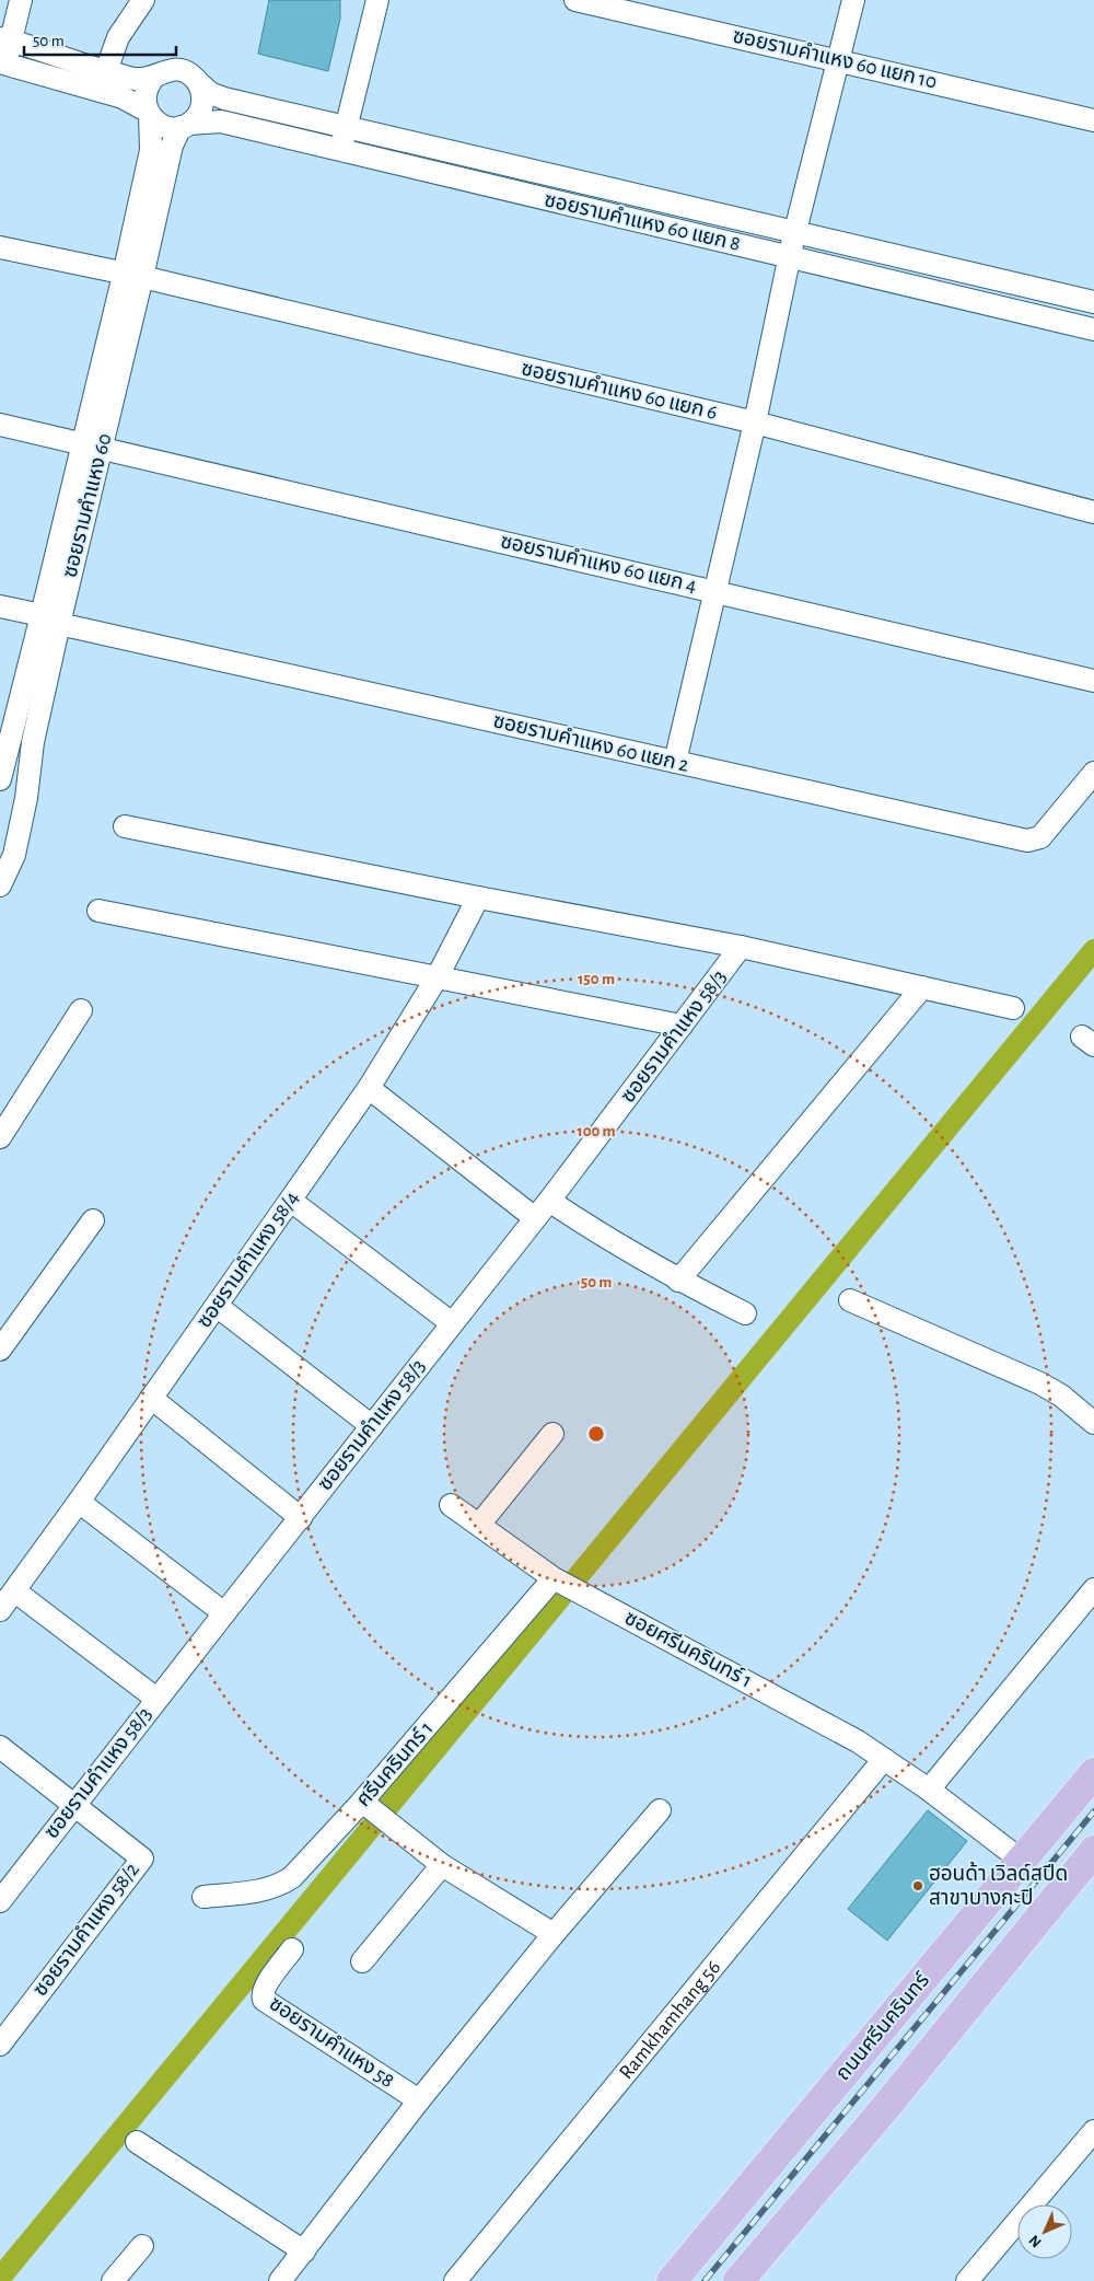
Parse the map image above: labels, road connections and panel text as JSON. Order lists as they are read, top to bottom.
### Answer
{
  "streets": {
    "main road": ["ถนนศรีนครินทร์"],
    "street": [
      "ซอยรามคำแหง 60 แยก 10",
      "ซอยรามคำแหง 60 แยก 8",
      "ซอยรามคำแหง 60 แยก 6",
      "ซอยรามคำแหง 60",
      "ซอยรามคำแหง 60 แยก 4",
      "ซอยรามคำแหง 60 แยก 2",
      "ซอยรามคำแหง 58/3",
      "ซอยรามคำแหง 58/4",
      "ซอยศรีนครินทร์ 1",
      "ศรีนครินทร์ 1",
      "ซอยรามคำแหง 58/2",
      "Ramkhamhang 56",
      "ซอยรามคำแหง 58"
    ]
  },
  "crossings": [
    ["ซอยรามคำแหง 60 แยก 8", "ซอยรามคำแหง 60"],
    ["ซอยรามคำแหง 60 แยก 6", "ซอยรามคำแหง 60"],
    ["ซอยรามคำแหง 60", "ซอยรามคำแหง 60 แยก 4"],
    ["ซอยรามคำแหง 60", "ซอยรามคำแหง 60 แยก 2"],
    ["ซอยรามคำแหง 58/3", "ซอยรามคำแหง 58/2"],
    ["ซอยศรีนครินทร์ 1", "ศรีนครินทร์ 1"],
    ["ซอยศรีนครินทร์ 1", "Ramkhamhang 56"],
    ["ซอยศรีนครินทร์ 1", "ถนนศรีนครินทร์"]
  ],
  "places": ["ฮอนด้า เวิลด์สปีด สาขาบางกะปิ"],
  "scale_bar": "50 m",
  "north": "bottom left",
  "rings": ["150 m", "100 m", "50 m"]
}
